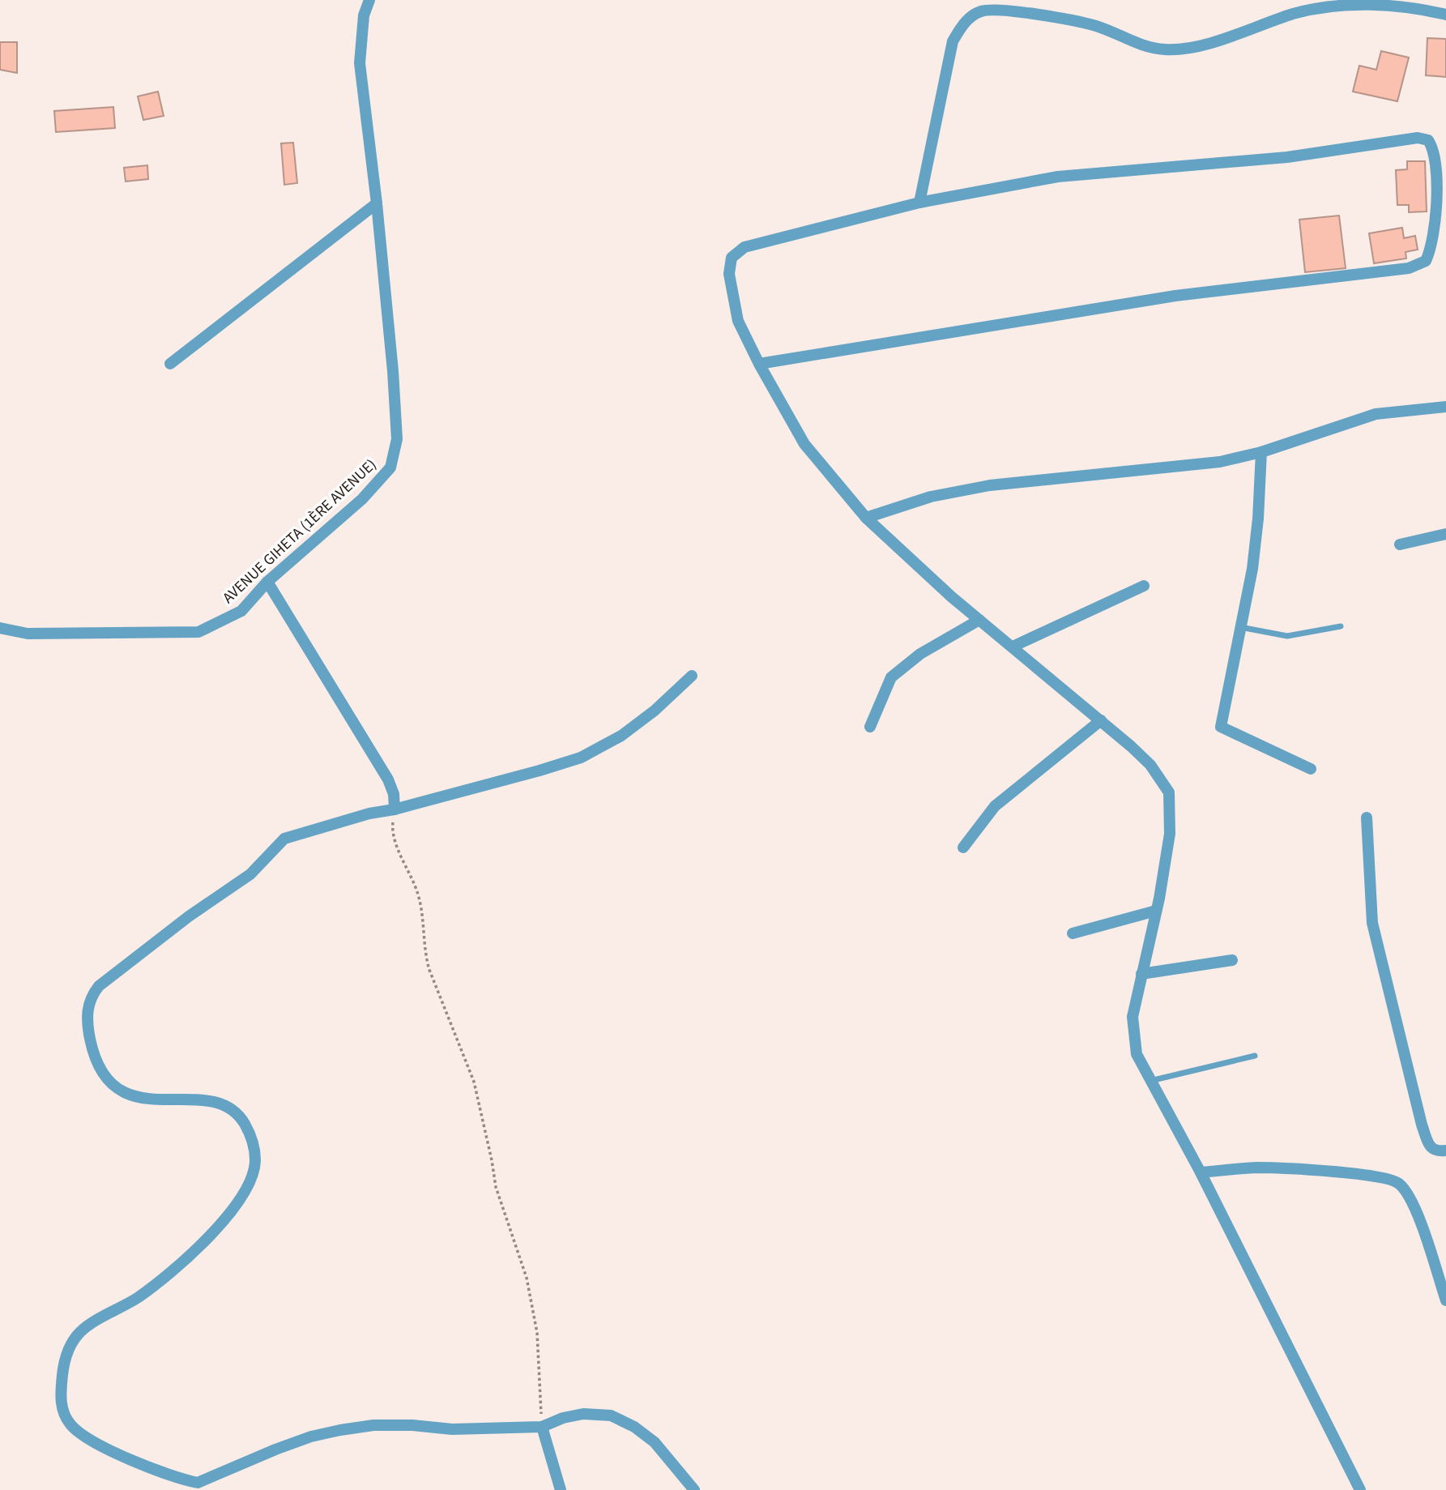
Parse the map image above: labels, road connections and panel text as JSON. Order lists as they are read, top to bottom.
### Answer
{
  "streets": {
    "street": ["AVENUE GIHETA (1ÈRE AVENUE)"]
  }
}
